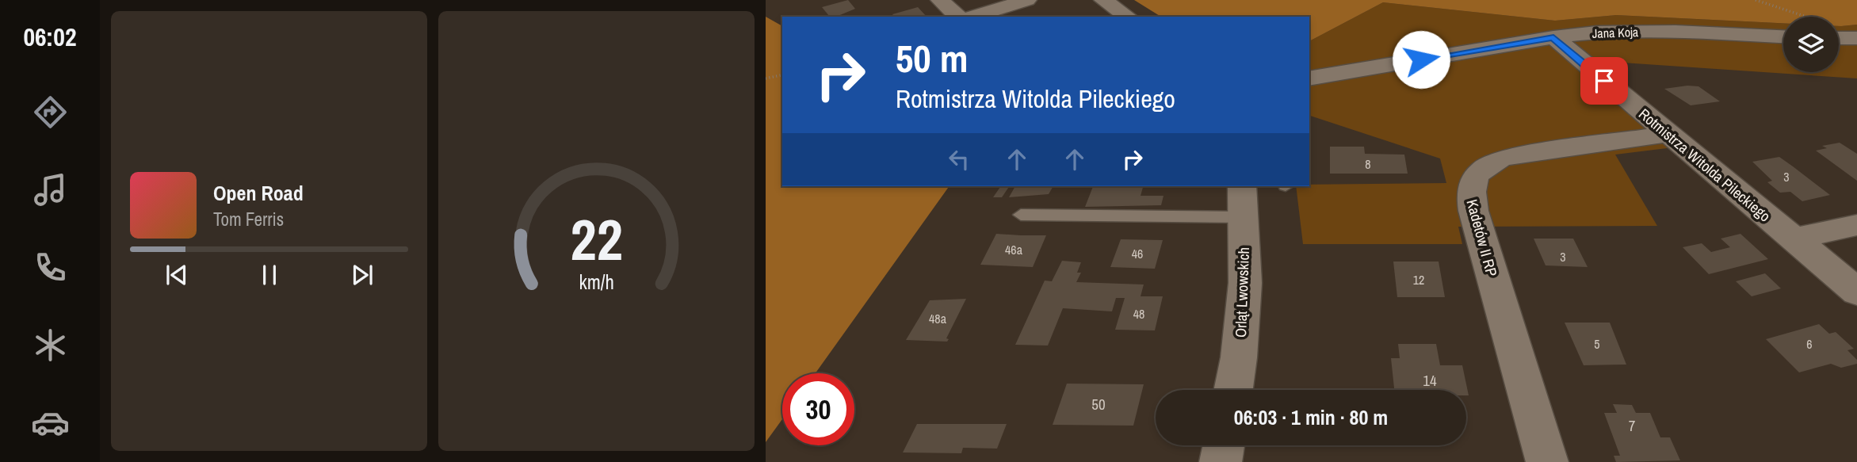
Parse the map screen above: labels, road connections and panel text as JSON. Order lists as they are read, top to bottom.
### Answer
{
  "streets": {
    "street": [
      "Jana Koja",
      "Rotmistrza Witolda Pileckiego",
      "Kadetów II RP",
      "Orląt Lwowskich"
    ]
  },
  "crossings": [
    ["Jana Koja", "Rotmistrza Witolda Pileckiego"],
    ["Rotmistrza Witolda Pileckiego", "Kadetów II RP"]
  ],
  "house_numbers": [
    "8",
    "3",
    "46a",
    "46",
    "3",
    "12",
    "48",
    "48a",
    "5",
    "6",
    "14",
    "50",
    "7"
  ],
  "page": {
    "tabs": "06:02",
    "turn": ["50 m", "Rotmistrza Witolda Pileckiego"],
    "song": ["Open Road", "Tom Ferris"],
    "limit": "30",
    "trip": "06:03 · 1 min · 80 m",
    "gauge": ["22", "km/h"]
  }
}
